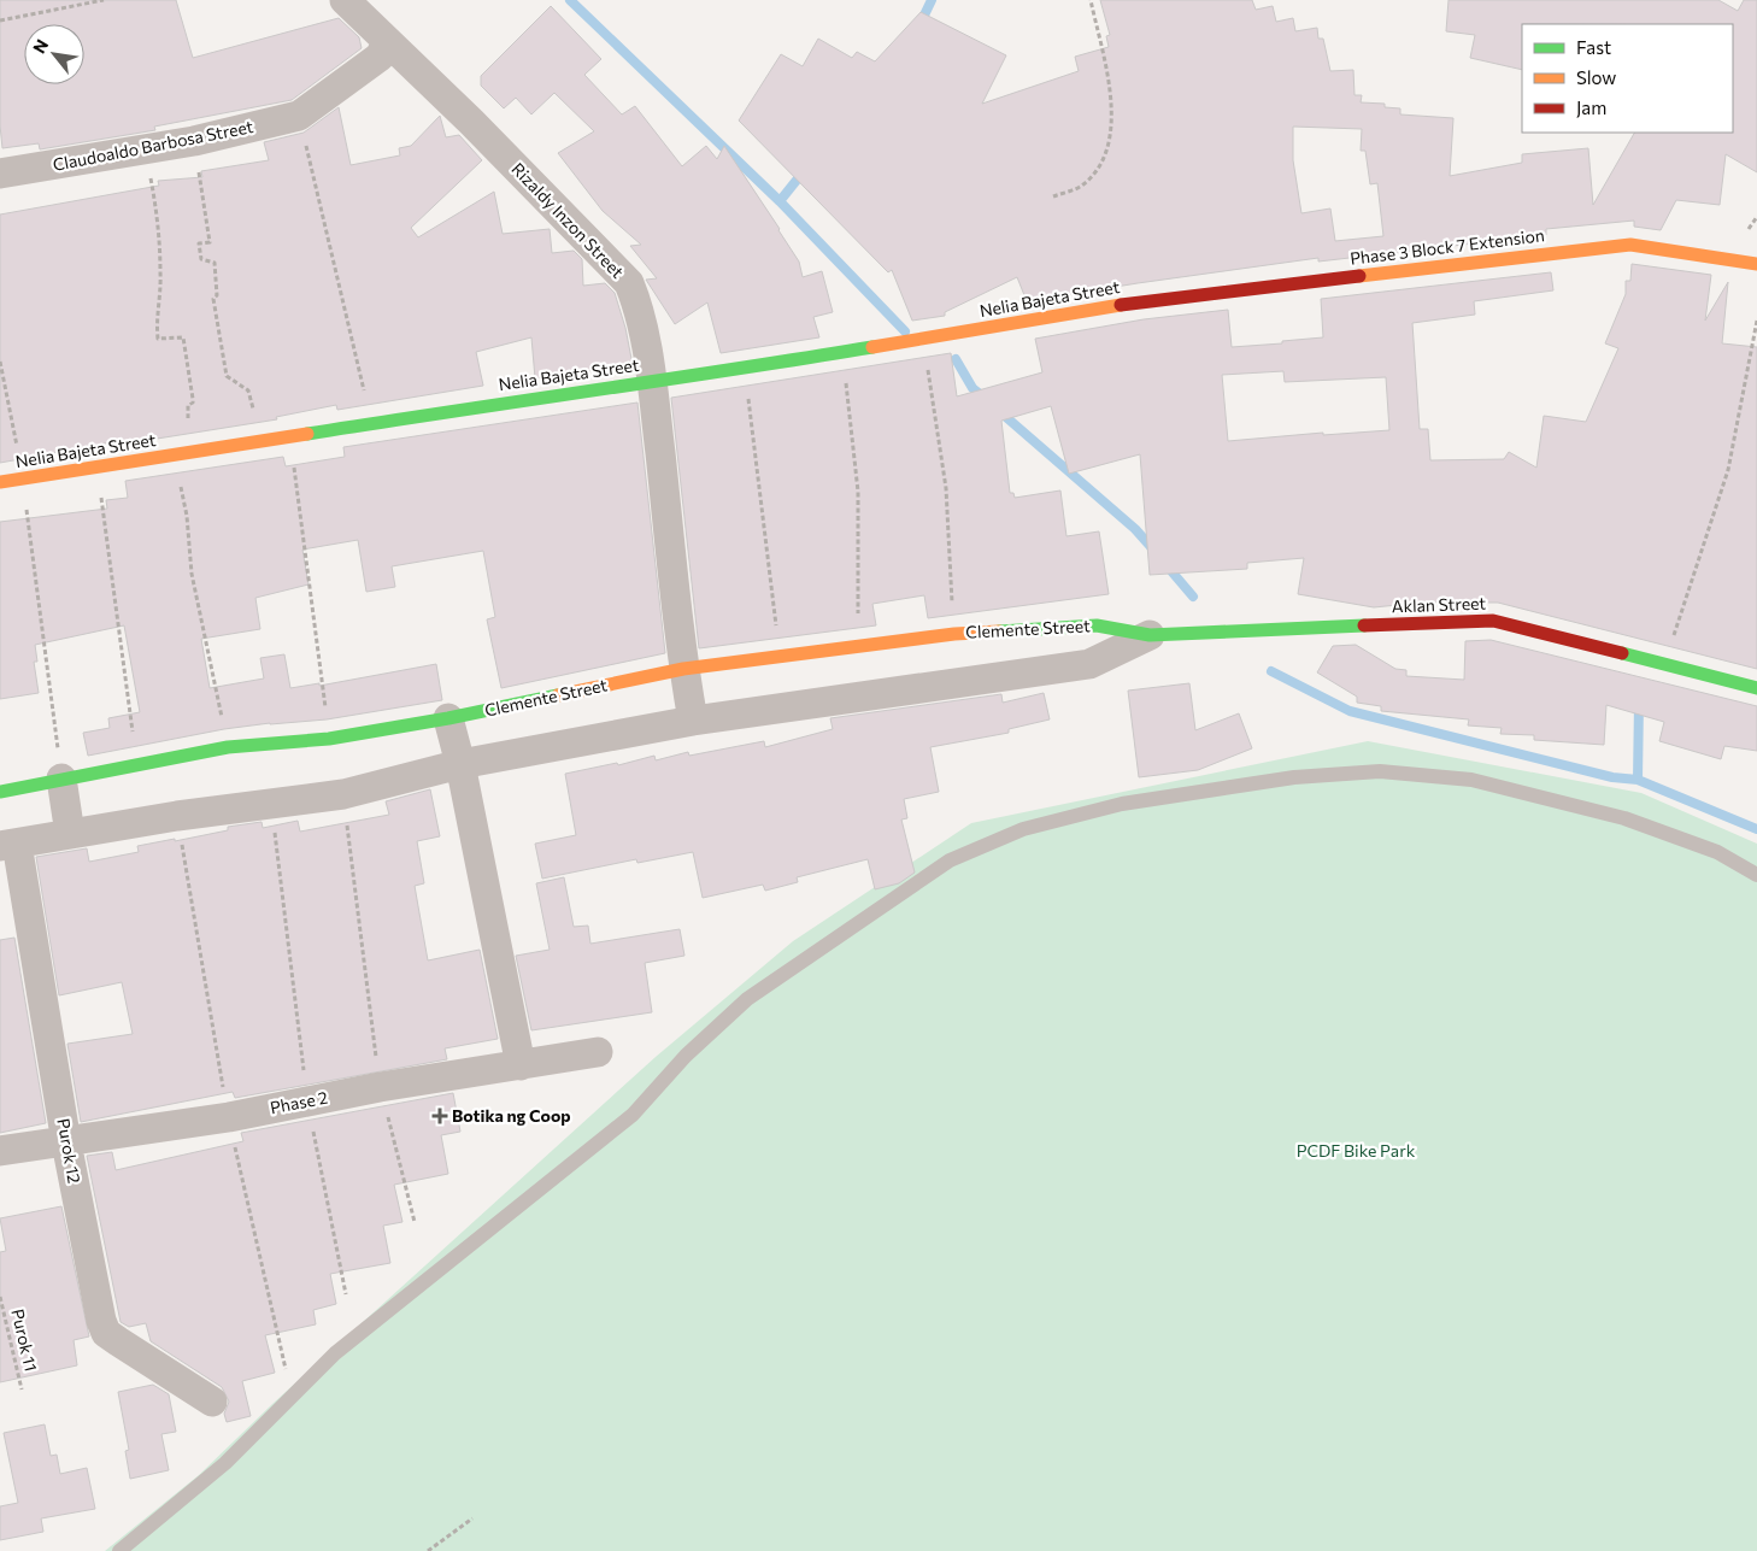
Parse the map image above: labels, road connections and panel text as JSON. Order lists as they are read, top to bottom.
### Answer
{
  "streets": {
    "street": [
      "Claudoaldo Barbosa Street",
      "Rizaldy Inzon Street",
      "Phase 3 Block 7 Extension",
      "Nelia Bajeta Street",
      "Aklan Street",
      "Clemente Street",
      "Phase 2",
      "Purok 12"
    ],
    "path": ["Purok 11"]
  },
  "crossings": [
    ["Claudoaldo Barbosa Street", "Rizaldy Inzon Street"],
    ["Rizaldy Inzon Street", "Nelia Bajeta Street"],
    ["Rizaldy Inzon Street", "Clemente Street"],
    ["Phase 3 Block 7 Extension", "Nelia Bajeta Street"],
    ["Aklan Street", "Clemente Street"],
    ["Phase 2", "Purok 12"]
  ],
  "parks": ["PCDF Bike Park"],
  "places": {
    "health": ["Botika ng Coop"]
  },
  "legend": ["Fast", "Slow", "Jam"],
  "north": "top left"
}
